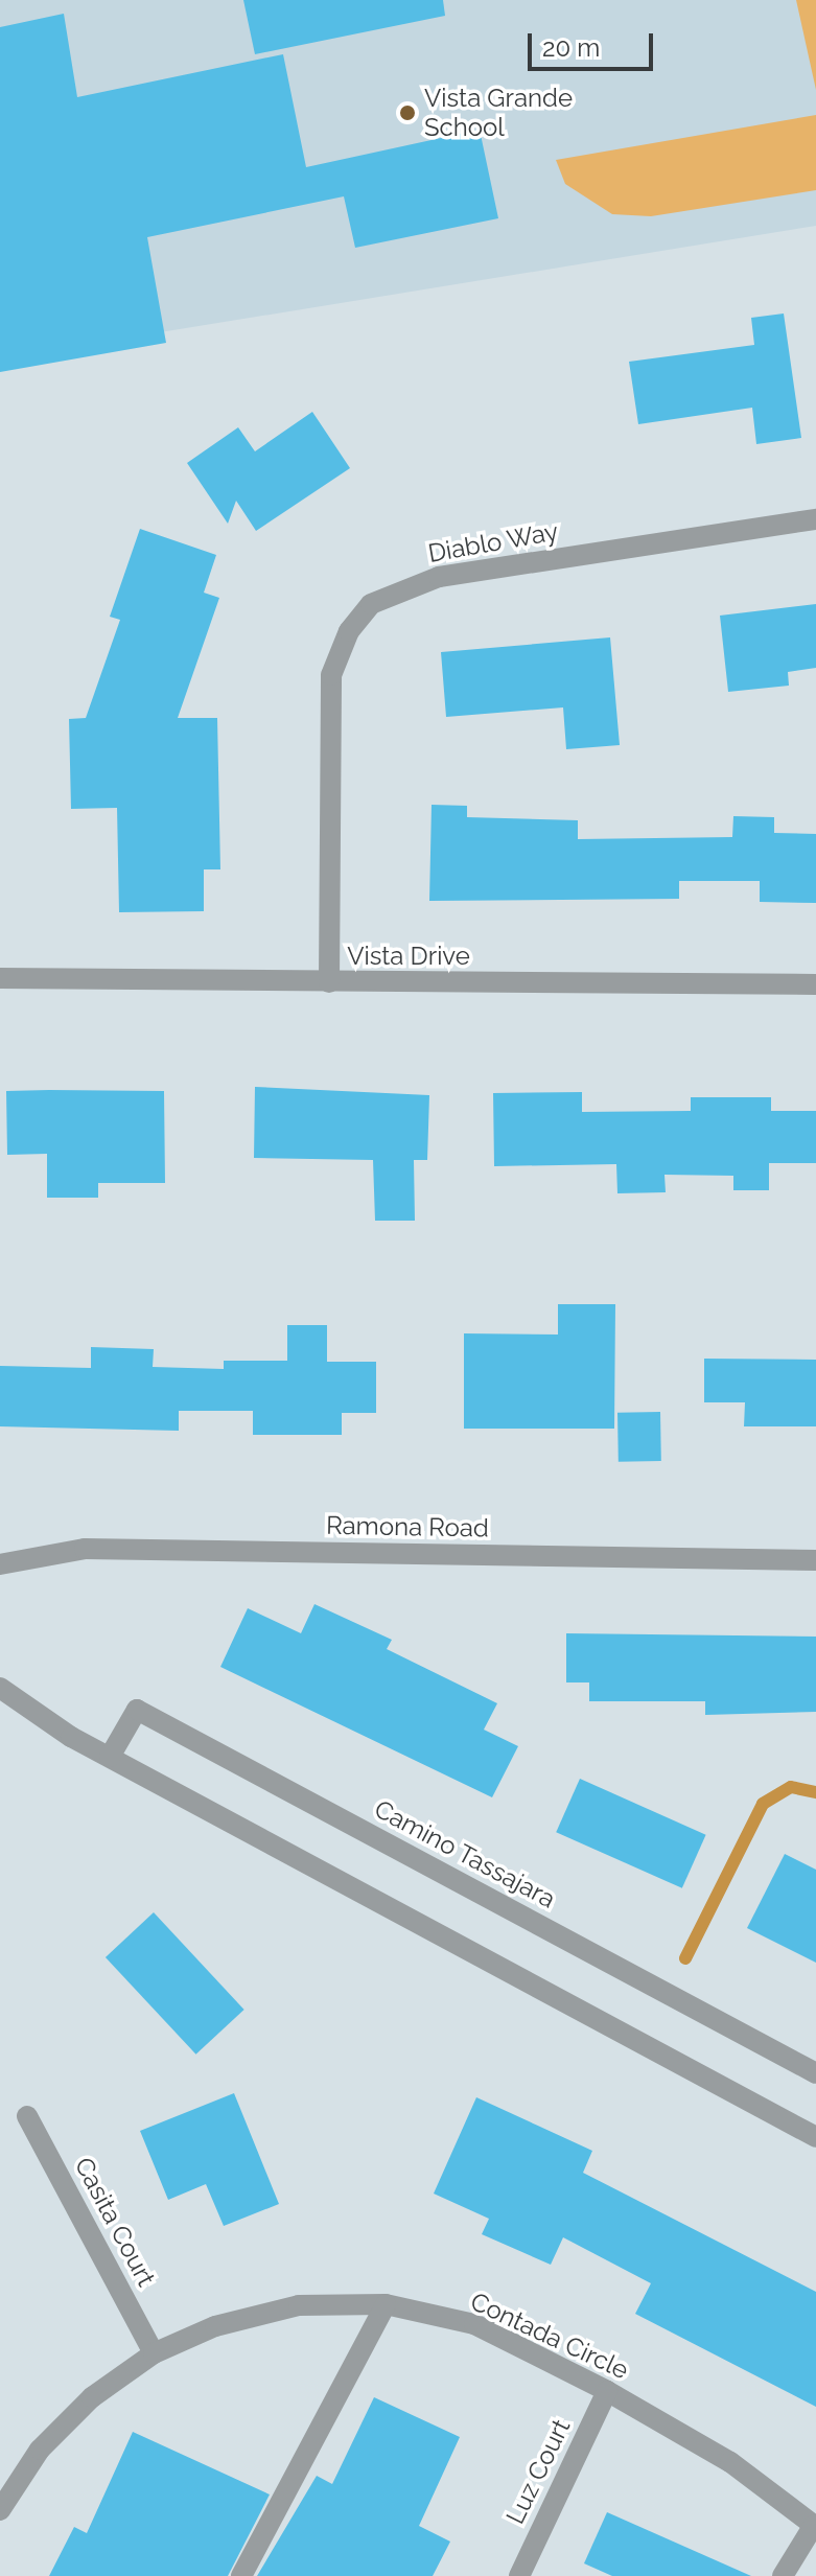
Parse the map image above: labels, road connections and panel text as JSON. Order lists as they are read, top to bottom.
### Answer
{
  "streets": {
    "street": [
      "Diablo Way",
      "Vista Drive",
      "Ramona Road",
      "Camino Tassajara",
      "Casita Court",
      "Contada Circle",
      "Luz Court"
    ]
  },
  "crossings": [
    ["Diablo Way", "Vista Drive"],
    ["Casita Court", "Contada Circle"],
    ["Contada Circle", "Luz Court"]
  ],
  "places": ["Vista Grande School"],
  "scale_bar": "20 m"
}
